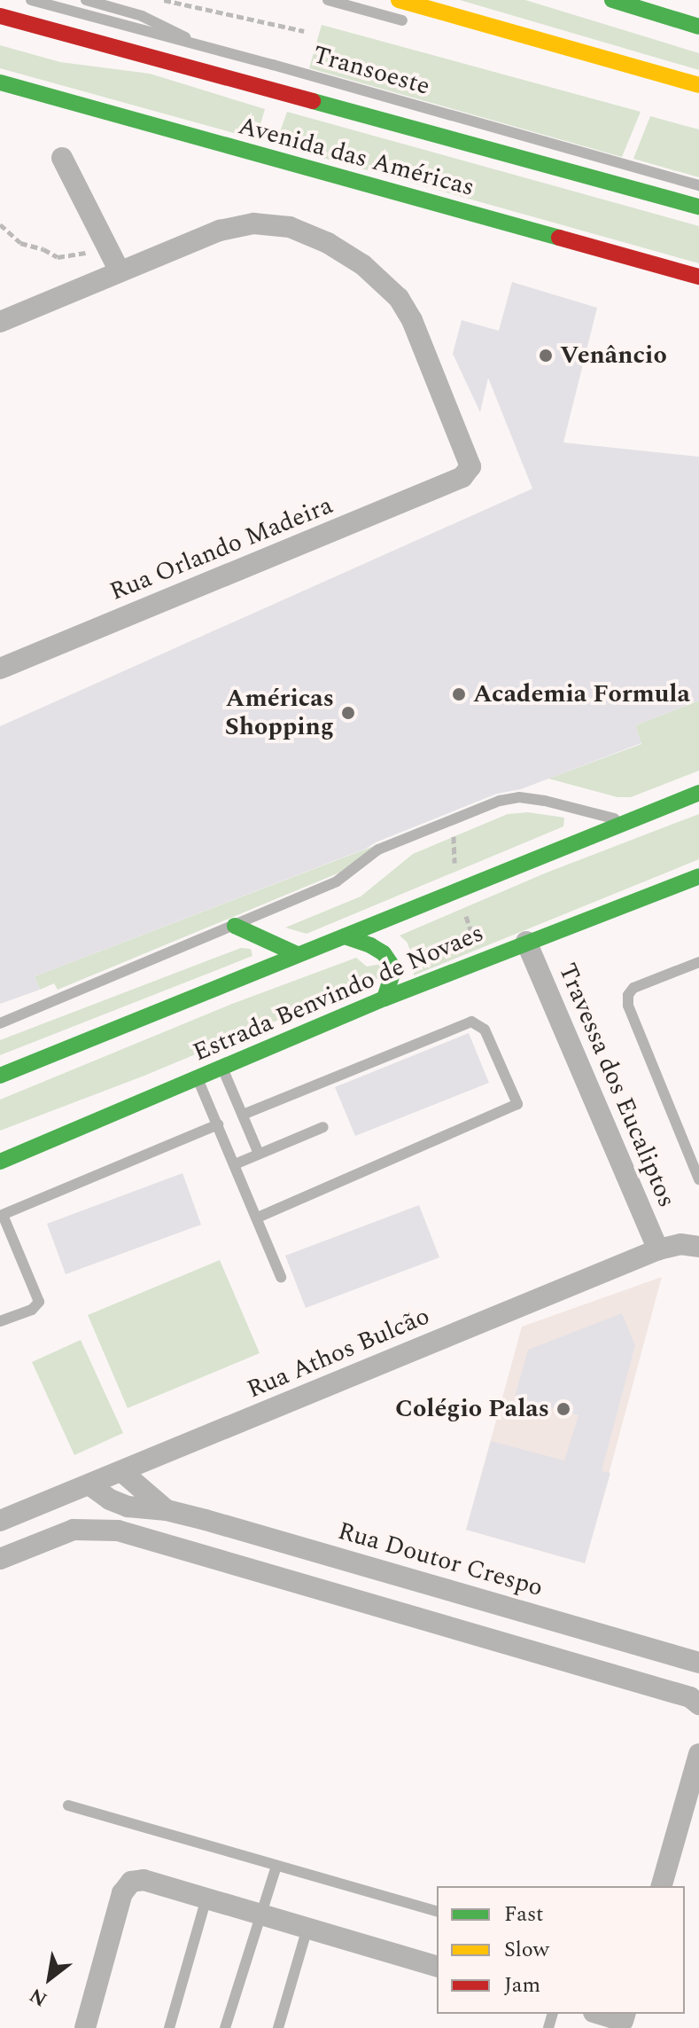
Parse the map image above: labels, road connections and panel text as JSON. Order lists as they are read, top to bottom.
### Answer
{
  "streets": {
    "main road": ["Avenida das Américas", "Estrada Benvindo de Novaes"],
    "street": [
      "Rua Orlando Madeira",
      "Travessa dos Eucaliptos",
      "Rua Athos Bulcão",
      "Rua Doutor Crespo"
    ],
    "lane": ["Transoeste"]
  },
  "crossings": [
    ["Estrada Benvindo de Novaes", "Travessa dos Eucaliptos"],
    ["Travessa dos Eucaliptos", "Rua Athos Bulcão"],
    ["Rua Athos Bulcão", "Rua Doutor Crespo"]
  ],
  "places": [
    "Venâncio",
    "Academia Formula",
    "Américas Shopping",
    "Colégio Palas"
  ],
  "legend": ["Fast", "Slow", "Jam"],
  "north": "bottom left"
}
